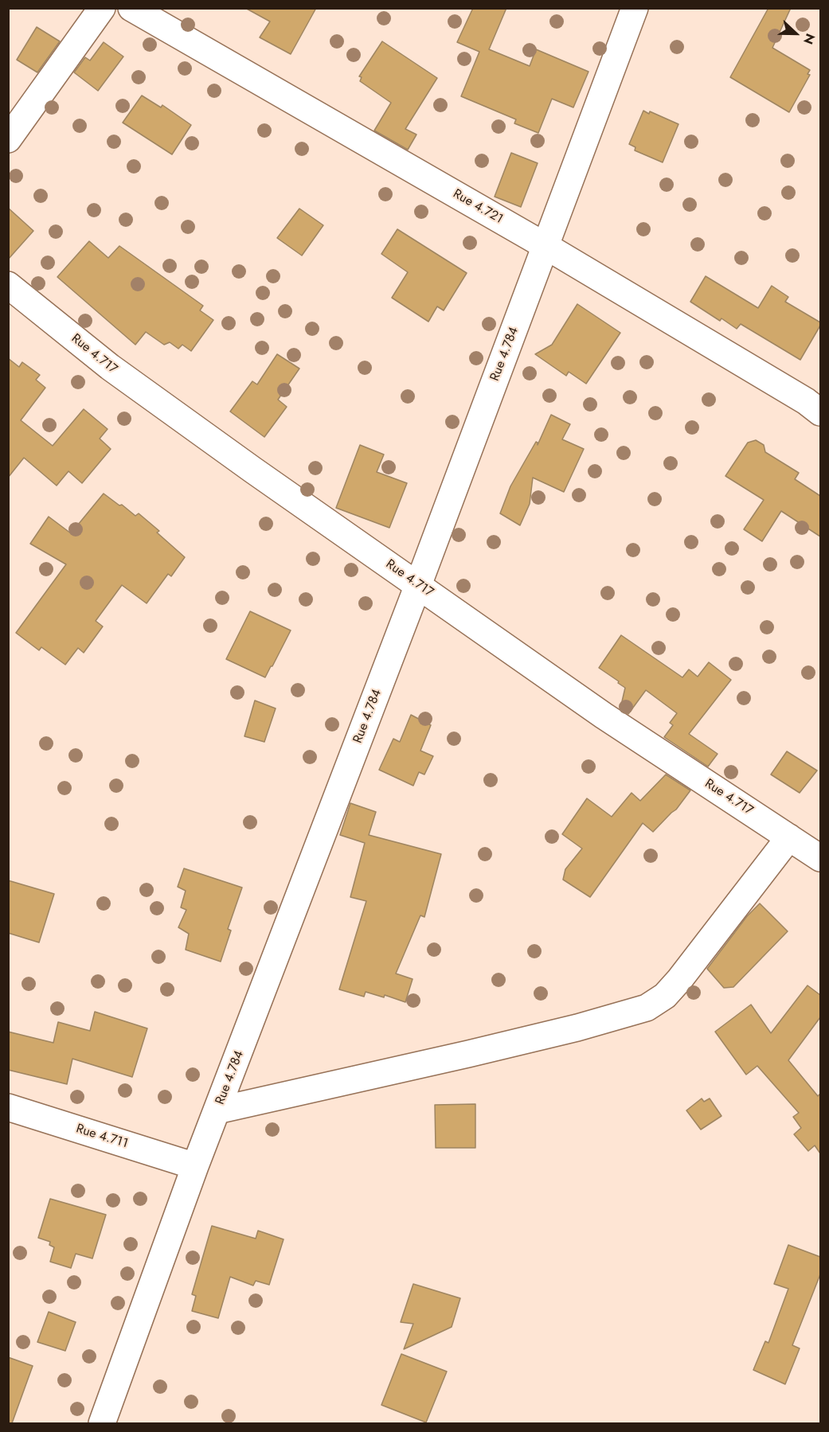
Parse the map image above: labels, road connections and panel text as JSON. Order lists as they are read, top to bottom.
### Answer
{
  "streets": {
    "street": [
      "Rue 4.721",
      "Rue 4.717",
      "Rue 4.784",
      "Rue 4.711"
    ]
  },
  "crossings": [
    ["Rue 4.721", "Rue 4.784"],
    ["Rue 4.717", "Rue 4.784"],
    ["Rue 4.784", "Rue 4.711"]
  ],
  "north": "right"
}
